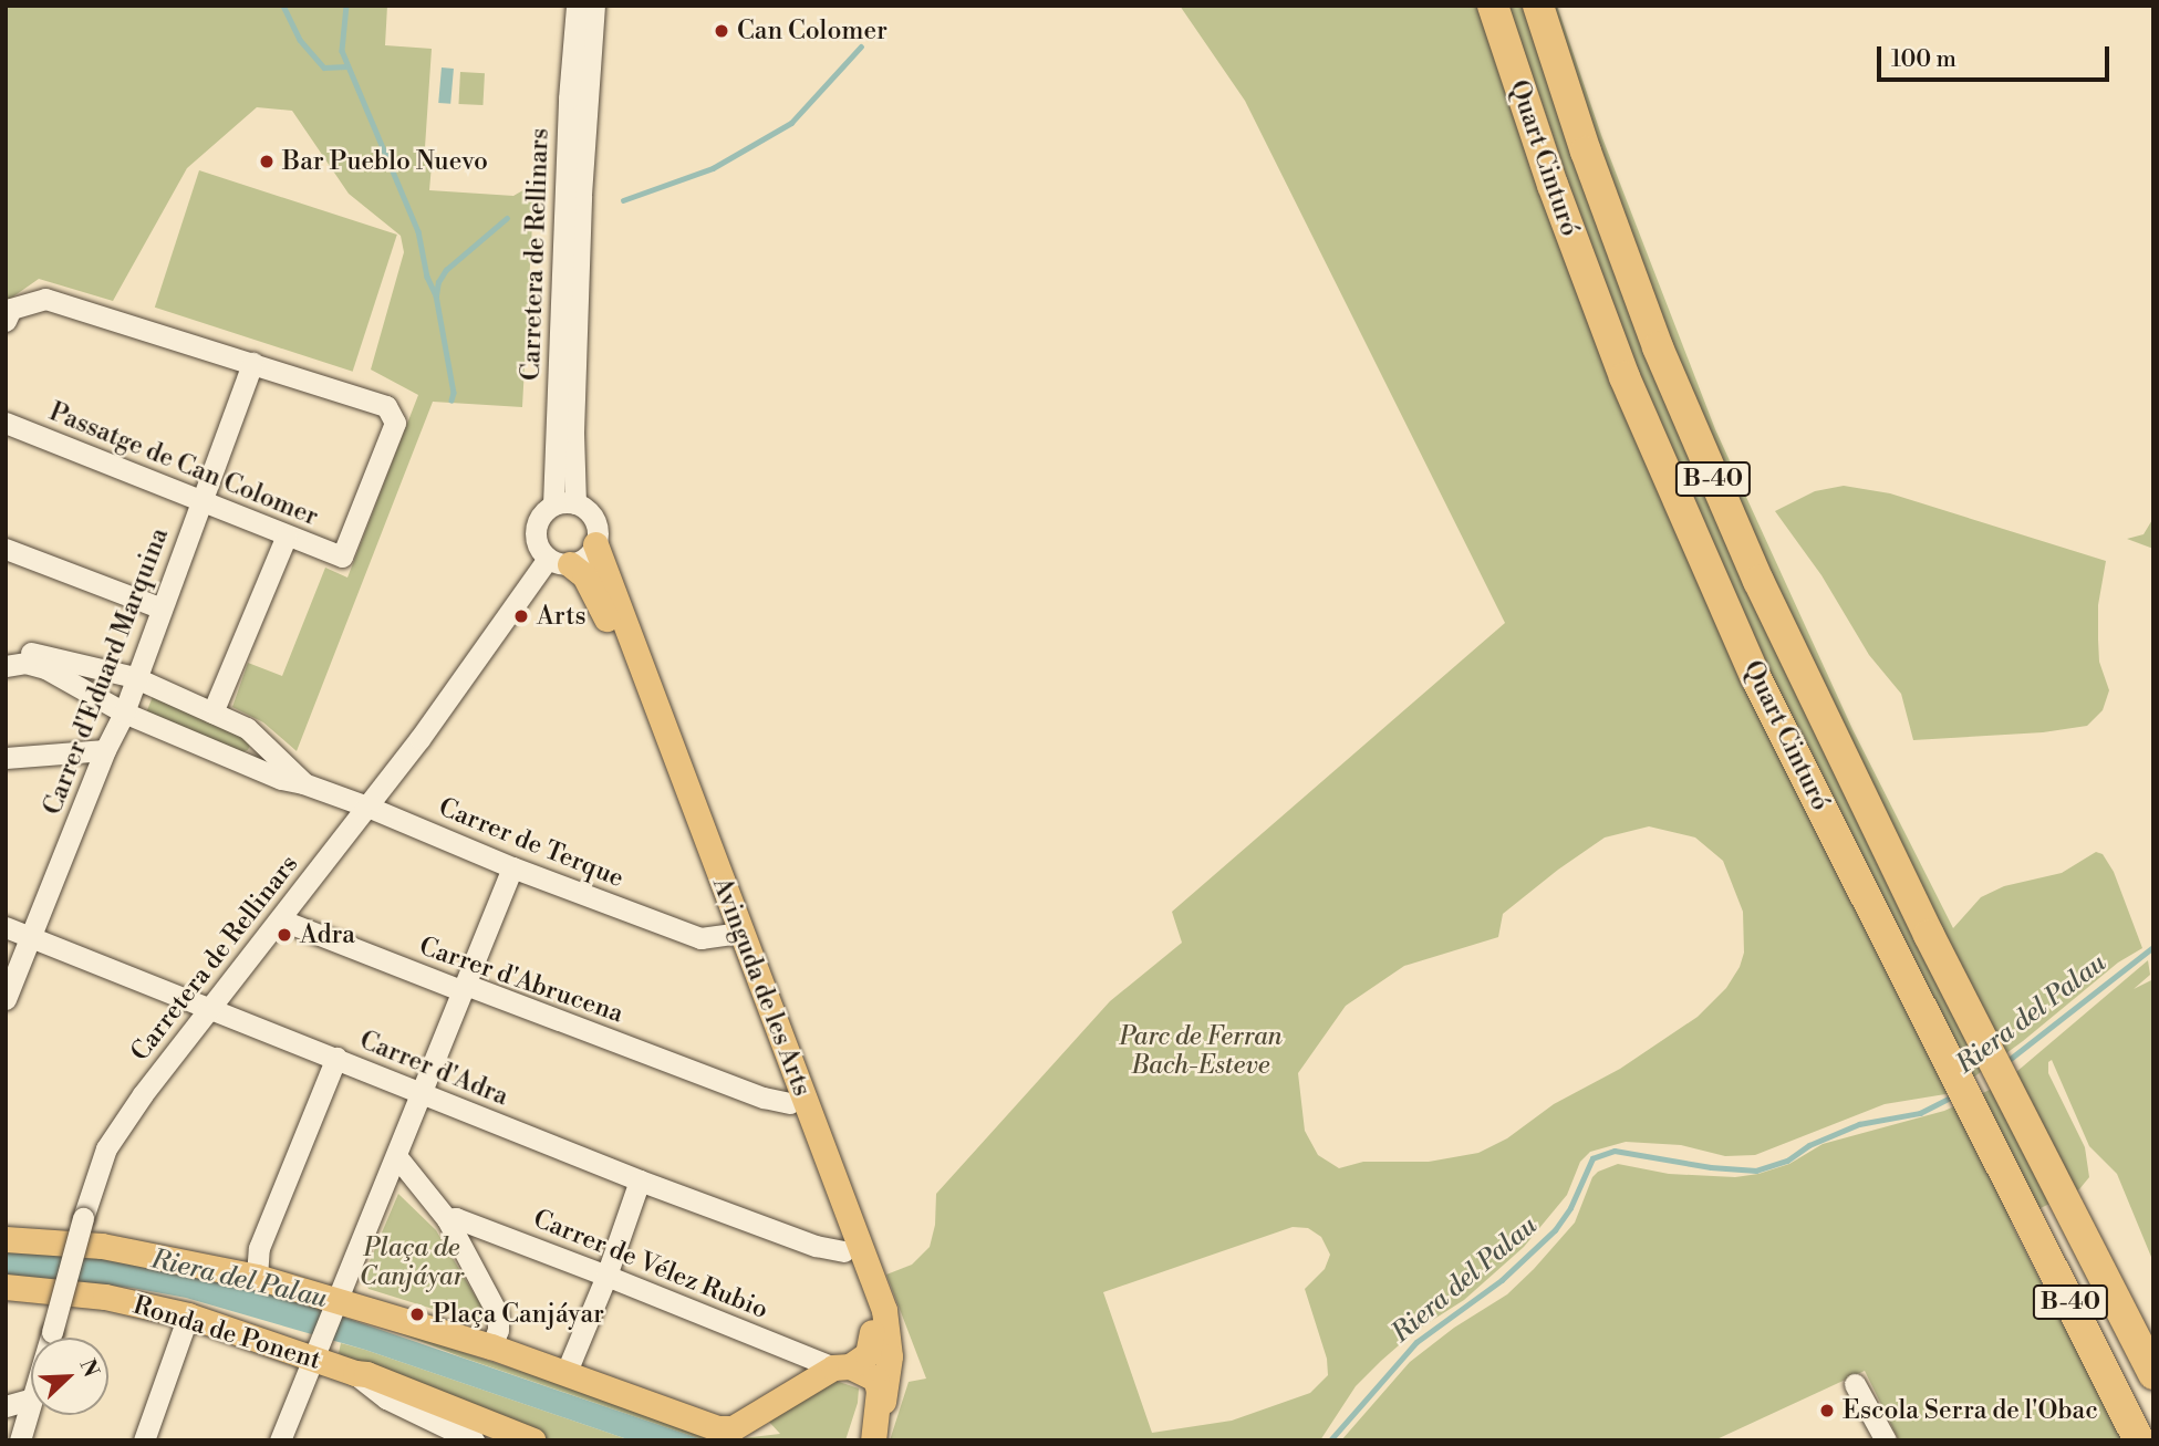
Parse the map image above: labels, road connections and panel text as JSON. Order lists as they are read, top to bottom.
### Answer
{
  "streets": {
    "highway": ["Quart Cinturó", "B-40"],
    "main road": ["Avinguda de les Arts", "Ronda de Ponent"],
    "street": [
      "Carretera de Rellinars",
      "Passatge de Can Colomer",
      "Carrer d'Eduard Marquina",
      "Carrer de Terque",
      "Carrer d'Abrucena",
      "Carrer d'Adra",
      "Carrer de Vélez Rubio"
    ]
  },
  "crossings": [
    ["Carretera de Rellinars", "Carrer de Terque"],
    ["Carretera de Rellinars", "Carrer d'Abrucena"],
    ["Carretera de Rellinars", "Avinguda de les Arts"],
    ["Carretera de Rellinars", "Carrer d'Adra"],
    ["Passatge de Can Colomer", "Carrer d'Eduard Marquina"],
    ["Carrer d'Eduard Marquina", "Carrer de Terque"],
    ["Carrer d'Eduard Marquina", "Carrer d'Adra"],
    ["Carrer de Terque", "Avinguda de les Arts"],
    ["Carrer d'Abrucena", "Avinguda de les Arts"],
    ["Avinguda de les Arts", "Carrer d'Adra"],
    ["Avinguda de les Arts", "Carrer de Vélez Rubio"],
    ["Avinguda de les Arts", "Ronda de Ponent"],
    ["Carrer de Vélez Rubio", "Ronda de Ponent"]
  ],
  "water": ["Riera del Palau"],
  "parks": ["Parc de Ferran Bach-Esteve", "Plaça de Canjáyar"],
  "places": [
    "Can Colomer",
    "Bar Pueblo Nuevo",
    "Arts",
    "Adra",
    "Plaça Canjáyar",
    "Escola Serra de l'Obac"
  ],
  "scale_bar": "100 m",
  "north": "top right"
}
